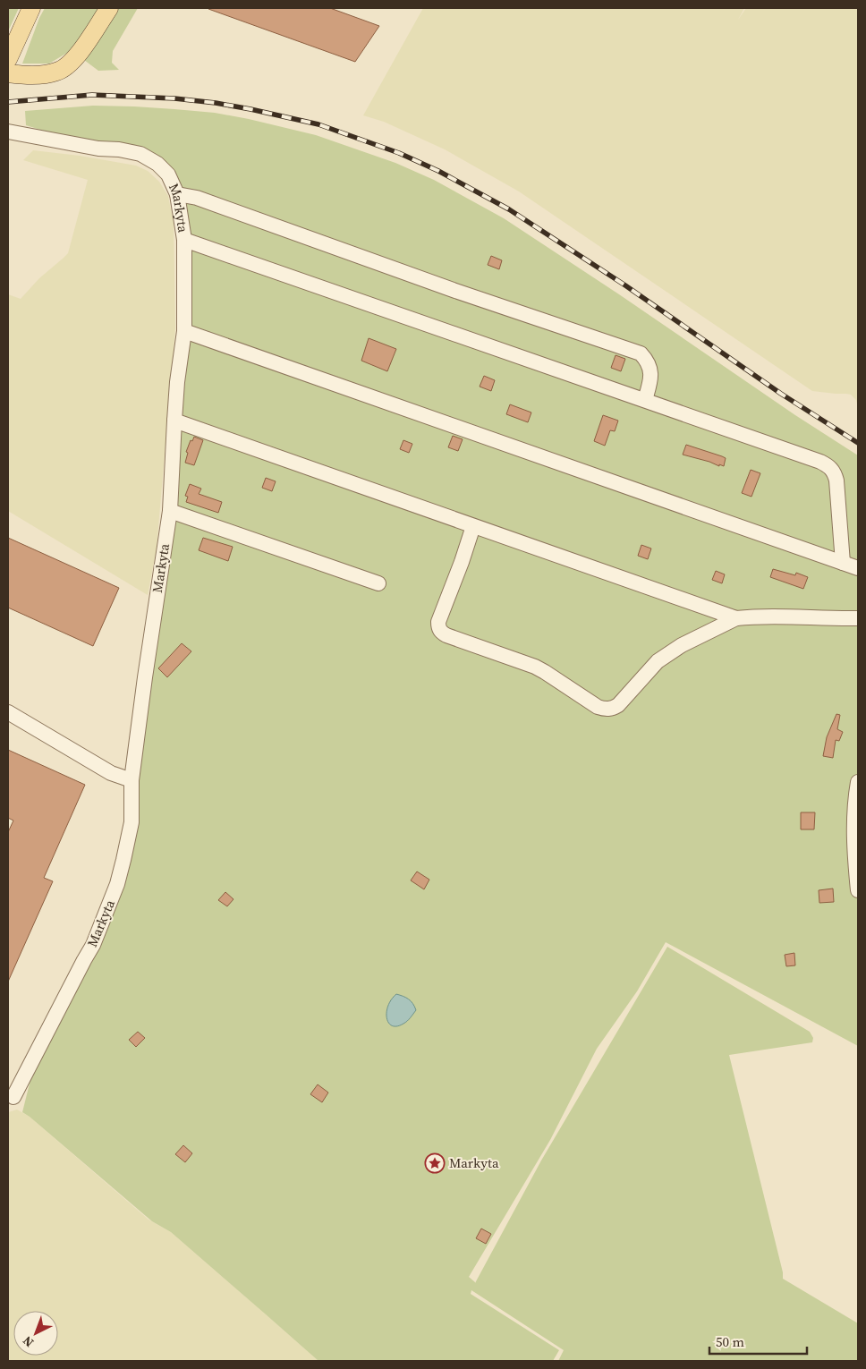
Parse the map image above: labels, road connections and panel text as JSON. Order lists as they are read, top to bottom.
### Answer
{
  "streets": {
    "street": ["Markyta"]
  },
  "places": {
    "place": ["Markyta"]
  },
  "scale_bar": "50 m",
  "north": "bottom left"
}
